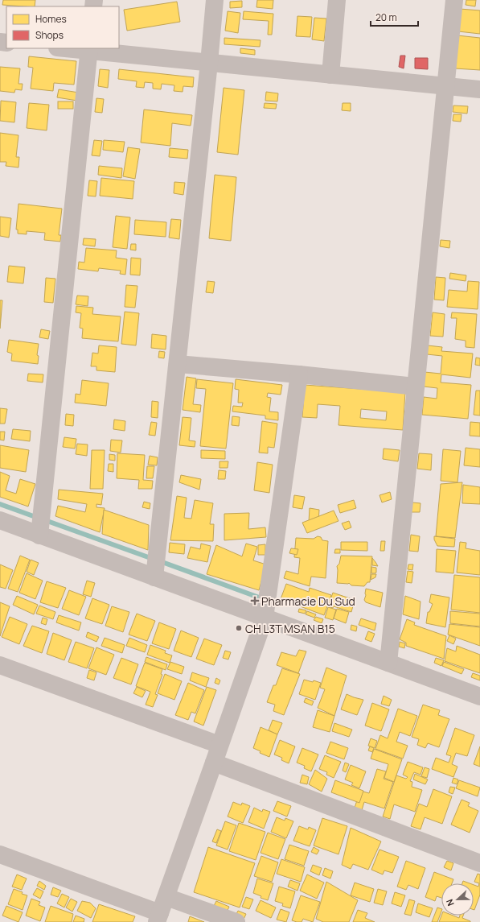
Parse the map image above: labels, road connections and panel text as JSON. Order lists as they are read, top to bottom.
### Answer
{
  "places": {
    "health": ["Pharmacie Du Sud"],
    "other": ["CH L3T MSAN B15"]
  },
  "legend": ["Homes", "Shops"],
  "scale_bar": "20 m",
  "north": "left"
}
